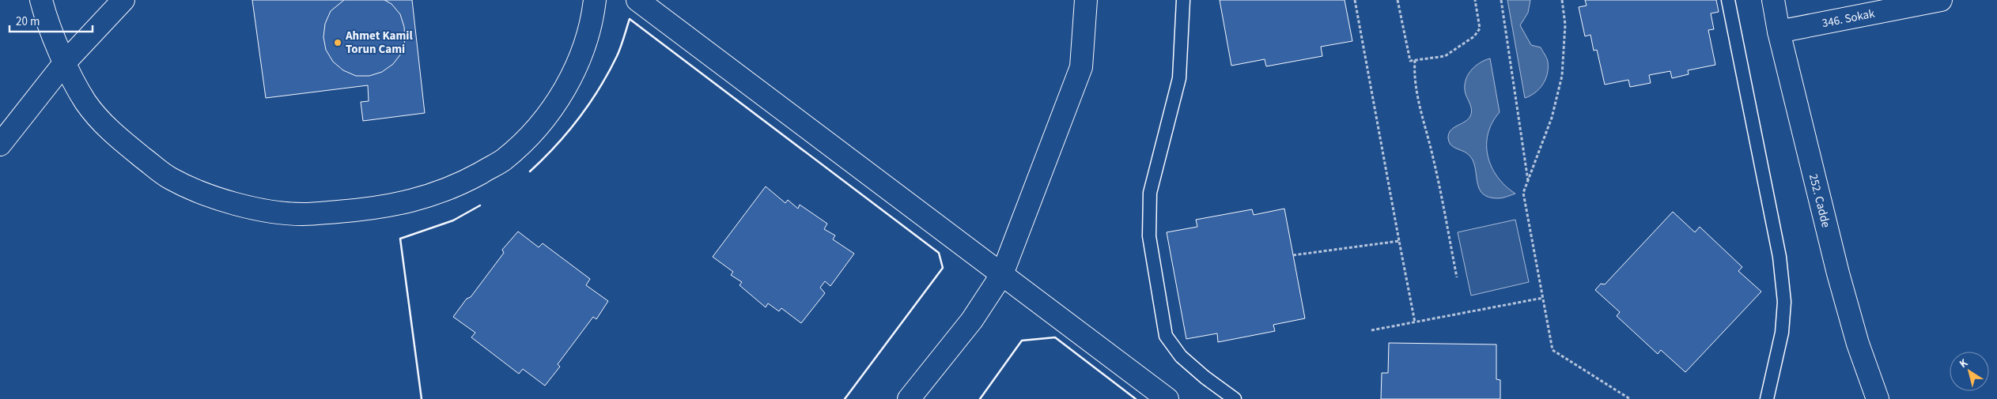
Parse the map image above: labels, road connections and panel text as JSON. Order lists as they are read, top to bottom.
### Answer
{
  "streets": {
    "street": ["346. Sokak", "252. Cadde"]
  },
  "crossings": [
    ["346. Sokak", "252. Cadde"]
  ],
  "places": ["Ahmet Kamil Torun Cami"],
  "scale_bar": "20 m",
  "north": "top left"
}
